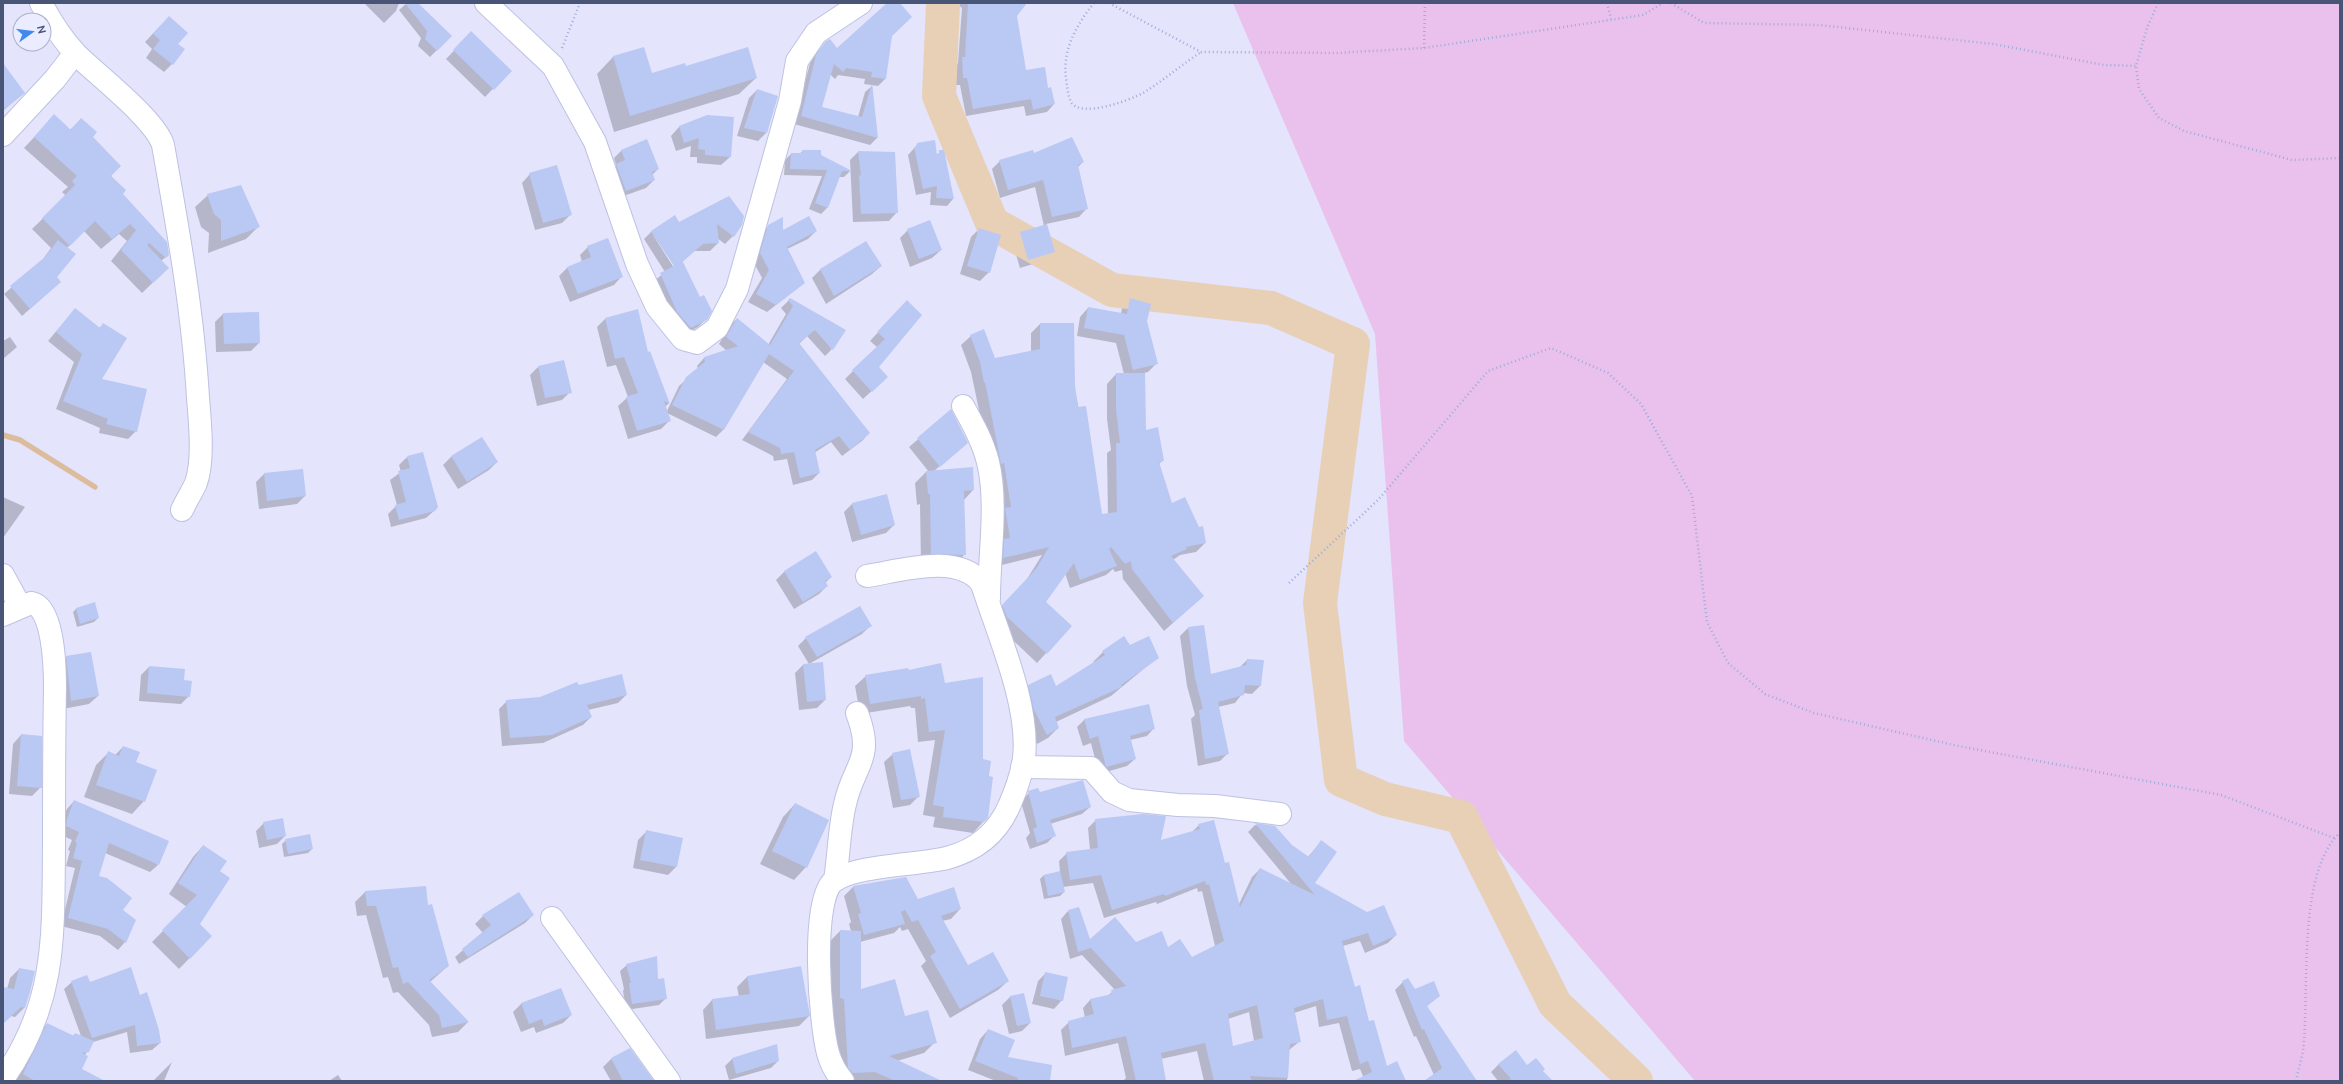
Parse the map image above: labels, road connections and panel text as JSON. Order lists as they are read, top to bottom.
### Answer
{
  "north": "right"
}
